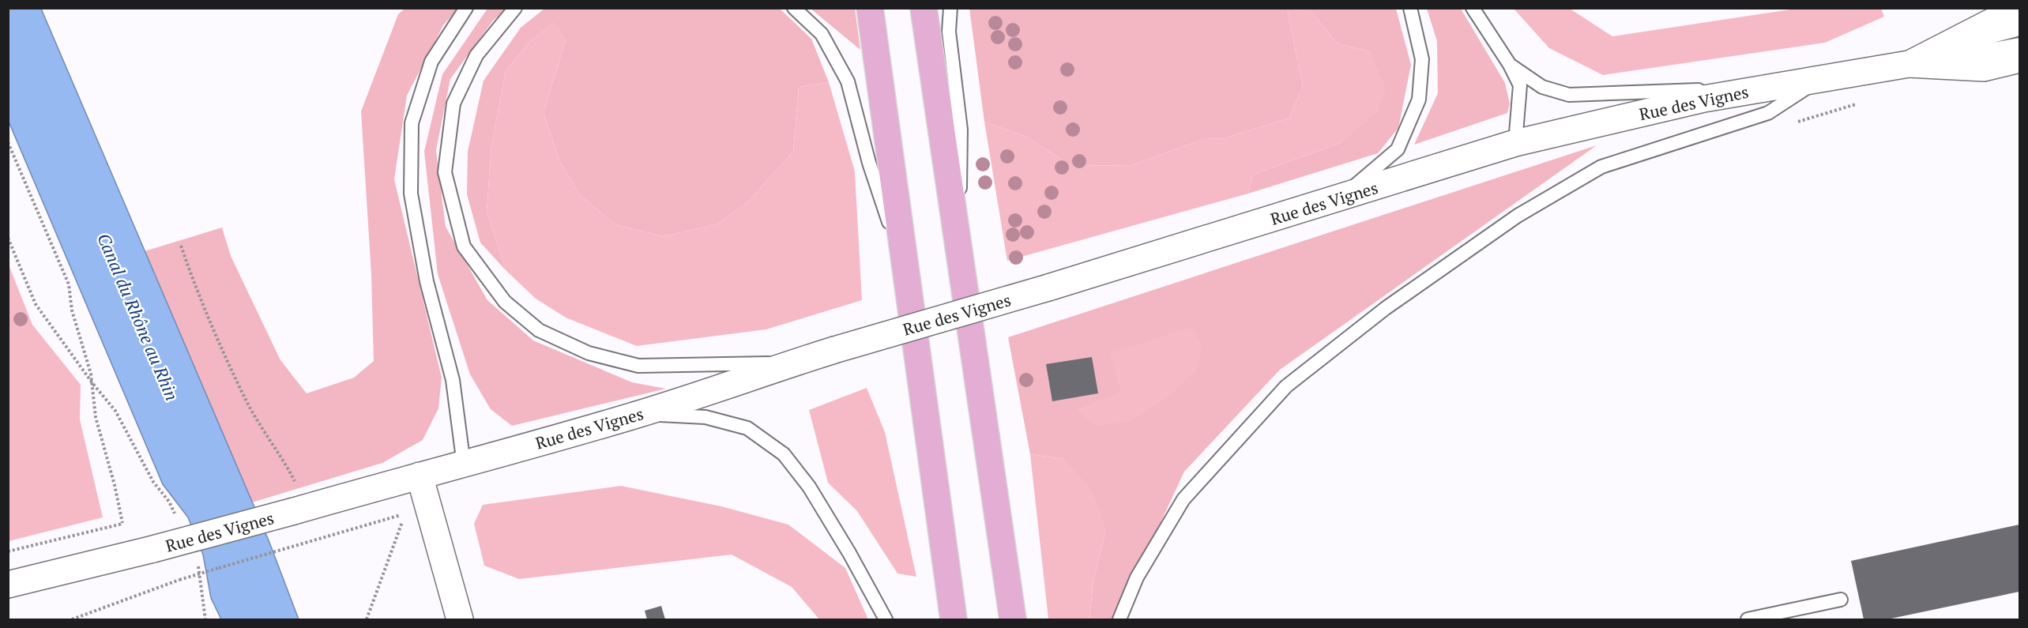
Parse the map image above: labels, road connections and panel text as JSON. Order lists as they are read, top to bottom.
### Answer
{
  "streets": {
    "street": ["Rue des Vignes"]
  },
  "water": ["Canal du Rhône au Rhin"]
}
